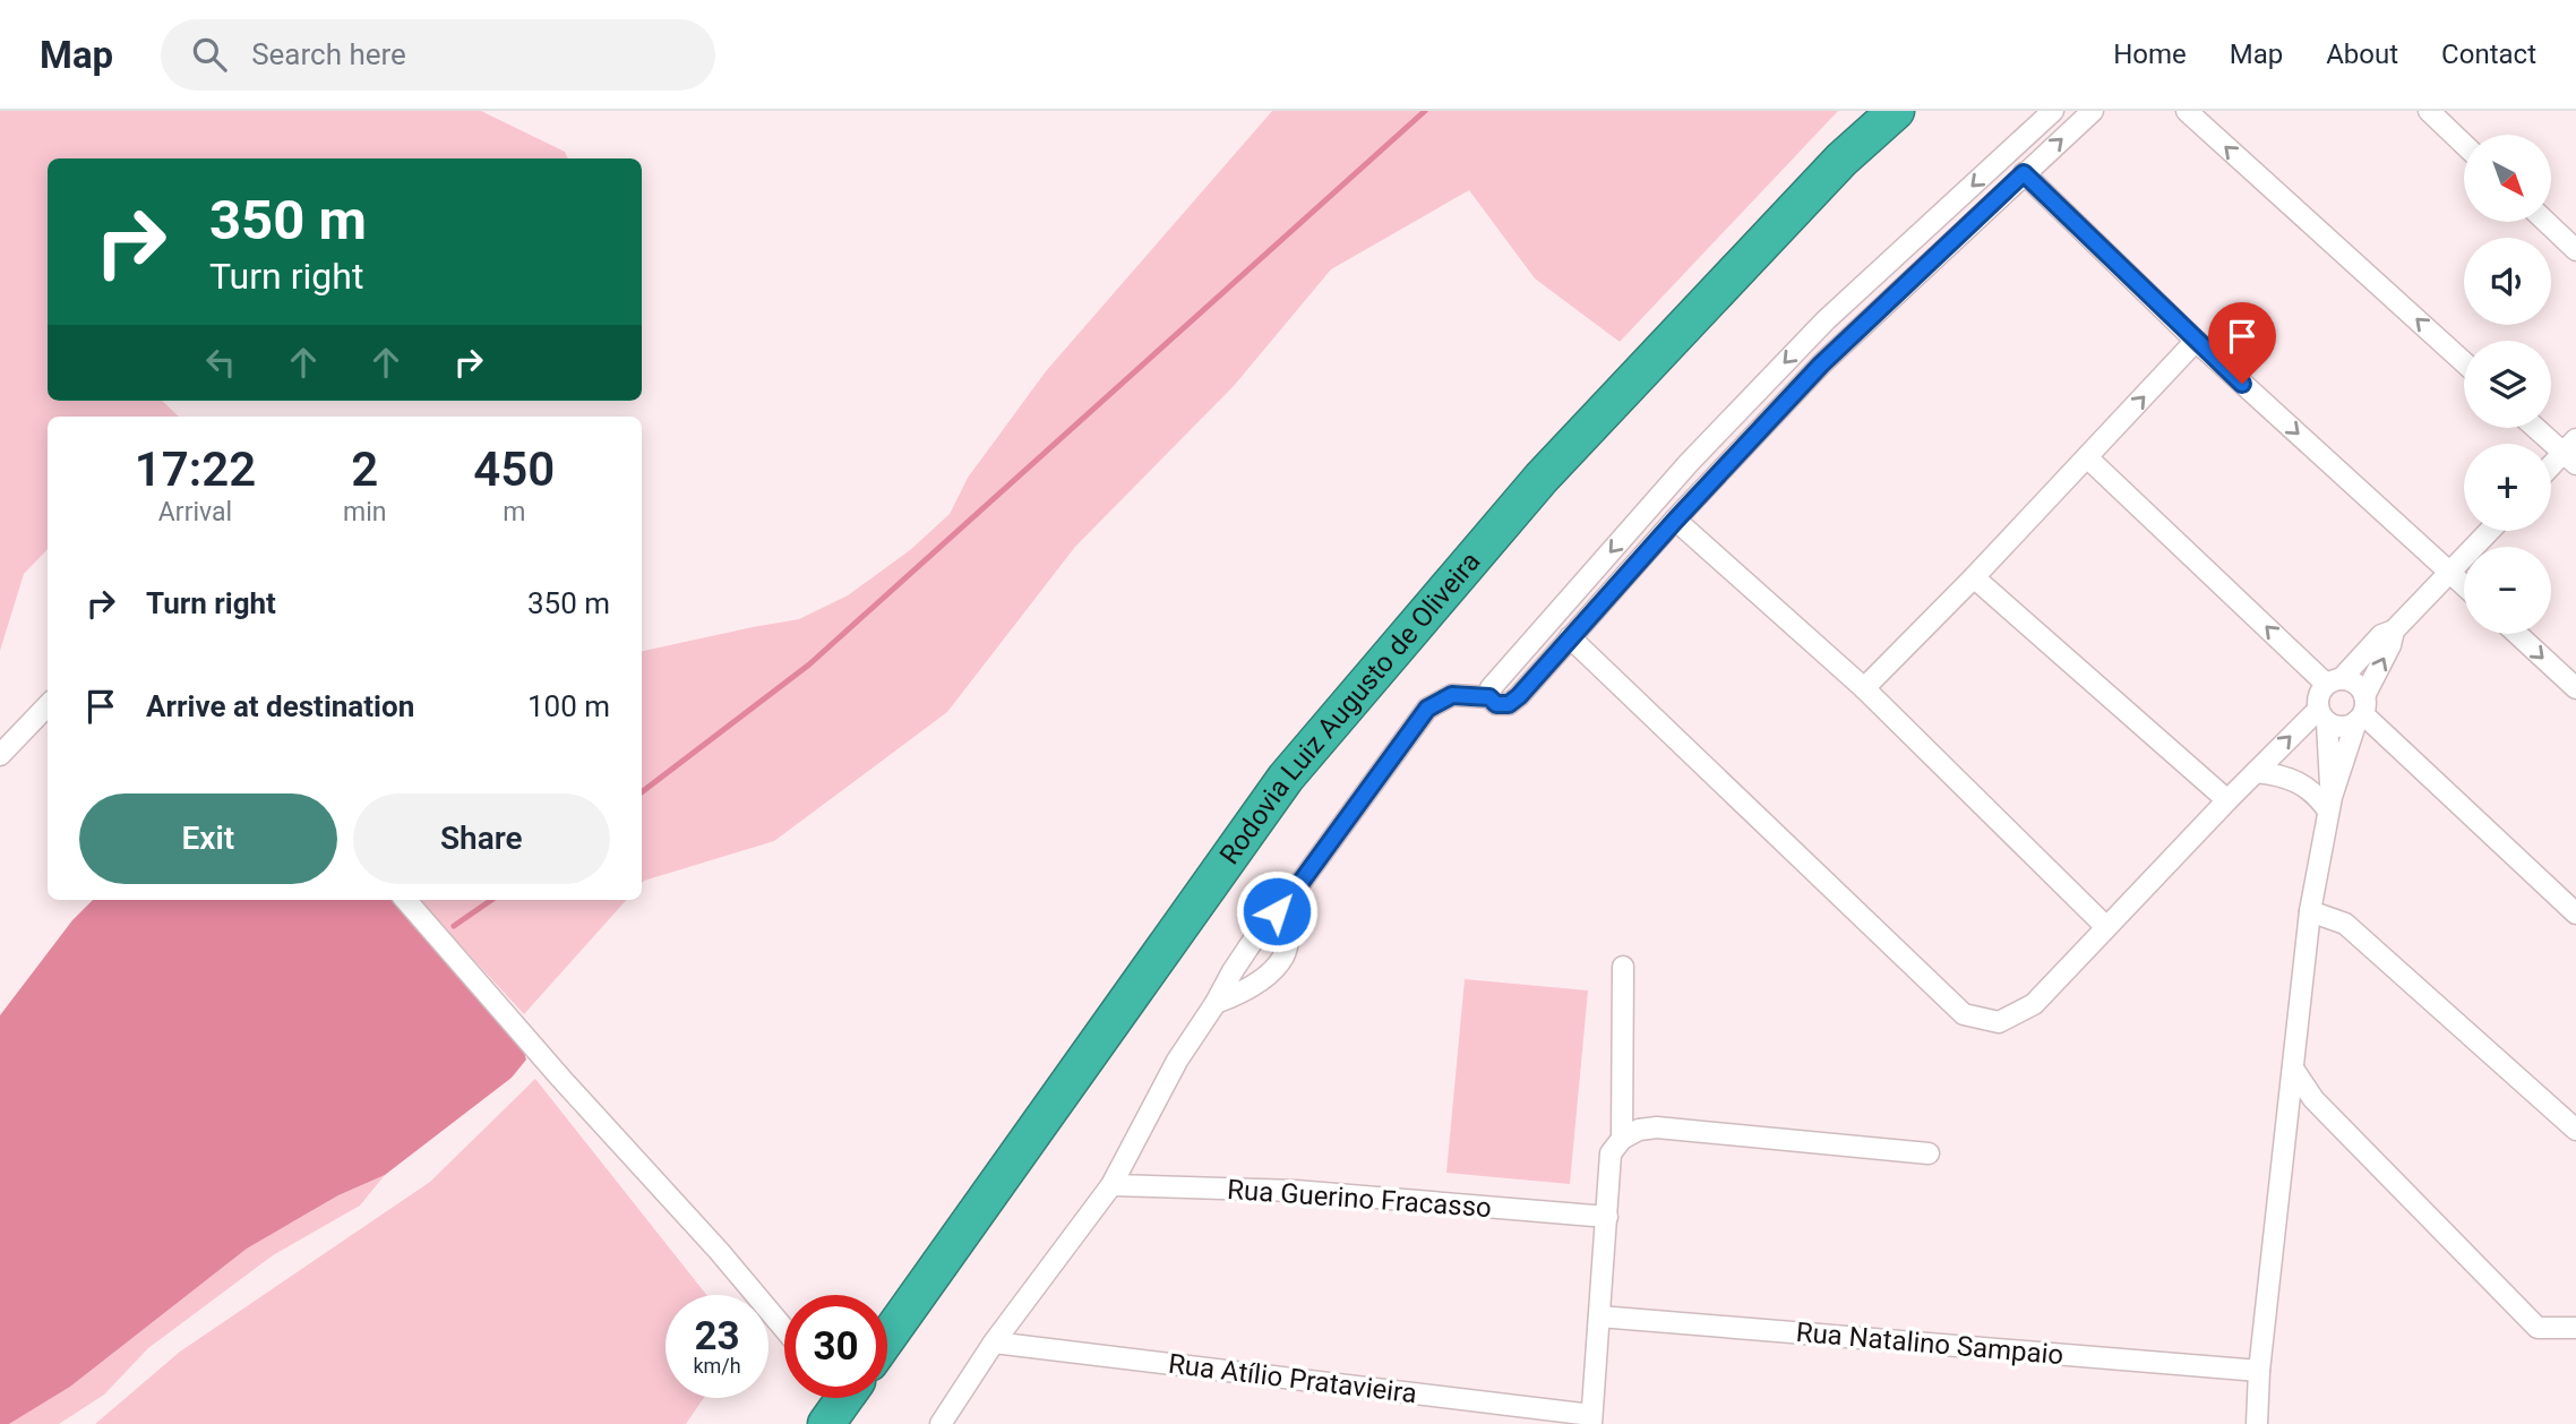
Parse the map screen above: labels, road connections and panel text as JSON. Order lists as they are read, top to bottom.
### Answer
{
  "streets": {
    "highway": ["Rodovia Luiz Augusto de Oliveira"],
    "street": ["Rua Guerino Fracasso", "Rua Natalino Sampaio", "Rua Atílio Pratavieira"]
  },
  "north": "bottom right",
  "page": {
    "header": "Map",
    "search": "Search here",
    "nav": [
      "Home",
      "Map",
      "About",
      "Contact"
    ],
    "map_buttons": ["+", "−"],
    "turn": ["350 m", "Turn right"],
    "eta": [
      "17:22",
      "Arrival",
      "2",
      "min",
      "450",
      "m"
    ],
    "list": [
      {
        "name": "Turn right",
        "value": "350 m"
      },
      {
        "name": "Arrive at destination",
        "value": "100 m"
      }
    ],
    "buttons": ["Exit", "Share"],
    "speed": "23 km/h",
    "limit": "30"
  }
}
